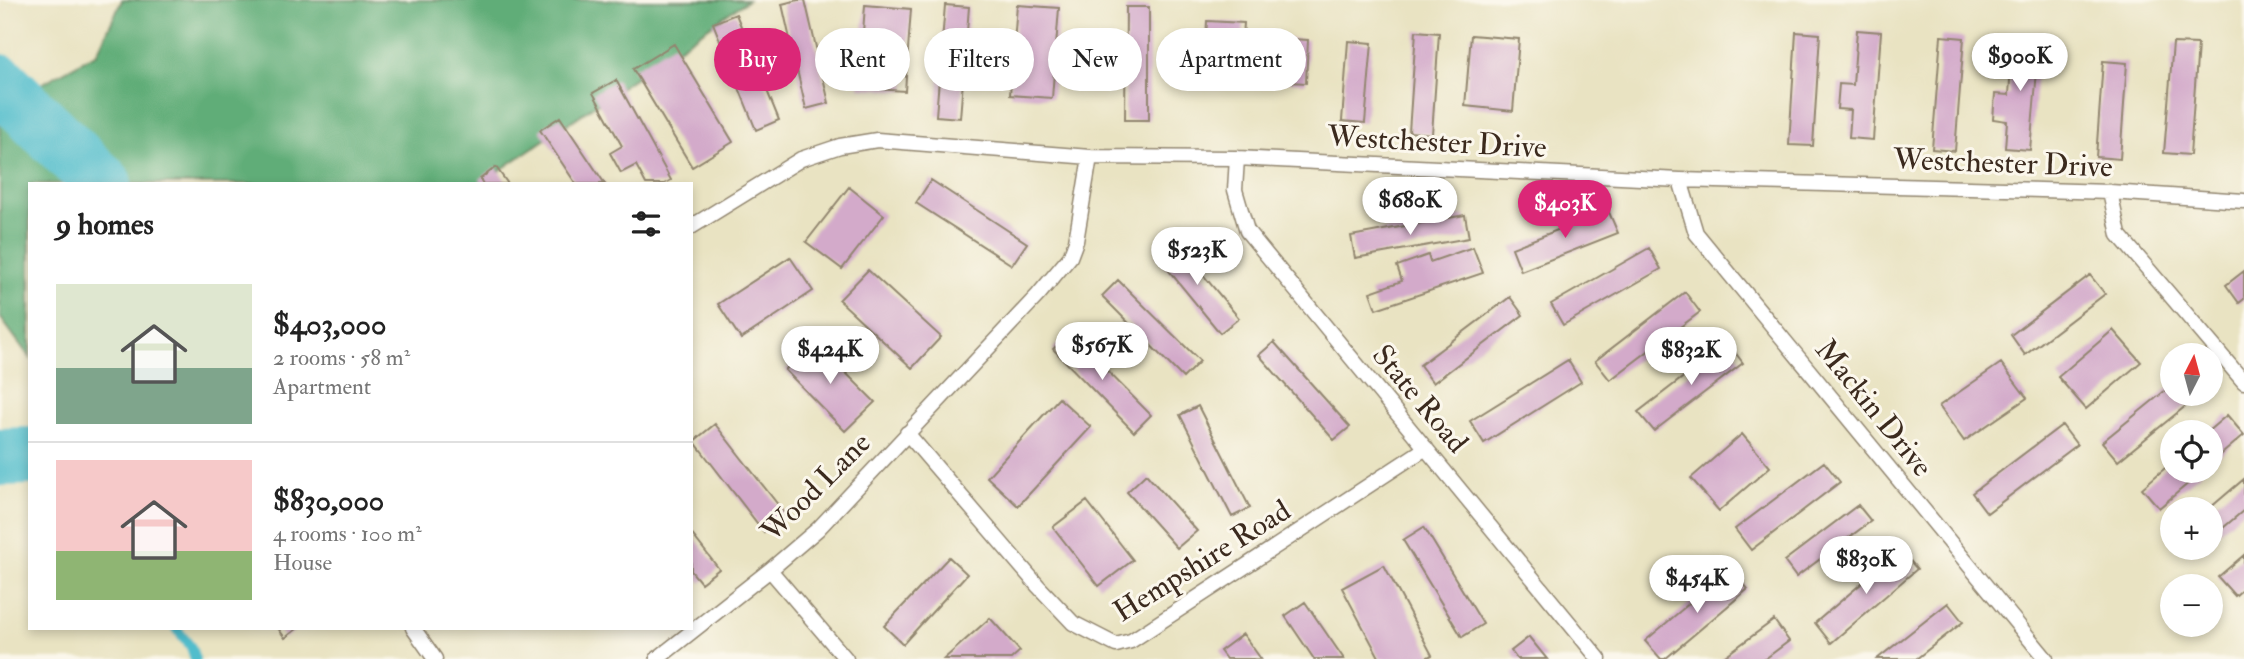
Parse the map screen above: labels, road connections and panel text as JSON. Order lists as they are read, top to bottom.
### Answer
{
  "streets": {
    "lane": [
      "Westchester Drive",
      "State Road",
      "Mackin Drive",
      "Wood Lane",
      "Hempshire Road"
    ]
  },
  "crossings": [
    ["Westchester Drive", "State Road"],
    ["Westchester Drive", "Mackin Drive"],
    ["Westchester Drive", "Wood Lane"],
    ["State Road", "Hempshire Road"],
    ["Wood Lane", "Hempshire Road"]
  ],
  "north": "top",
  "page": {
    "chip": [
      "Buy",
      "Rent",
      "Filters",
      "New",
      "Apartment"
    ],
    "price": [
      "$900K",
      "$680K",
      "$403K",
      "$523K",
      "$567K",
      "$424K",
      "$832K",
      "$830K",
      "$454K"
    ],
    "heading": "9 homes",
    "list": [
      {
        "name": "$403,000",
        "note": "2 rooms · 58 m² · Apartment"
      },
      {
        "name": "$830,000",
        "note": "4 rooms · 100 m² · House"
      }
    ],
    "map_buttons": ["+", "−"]
  }
}
